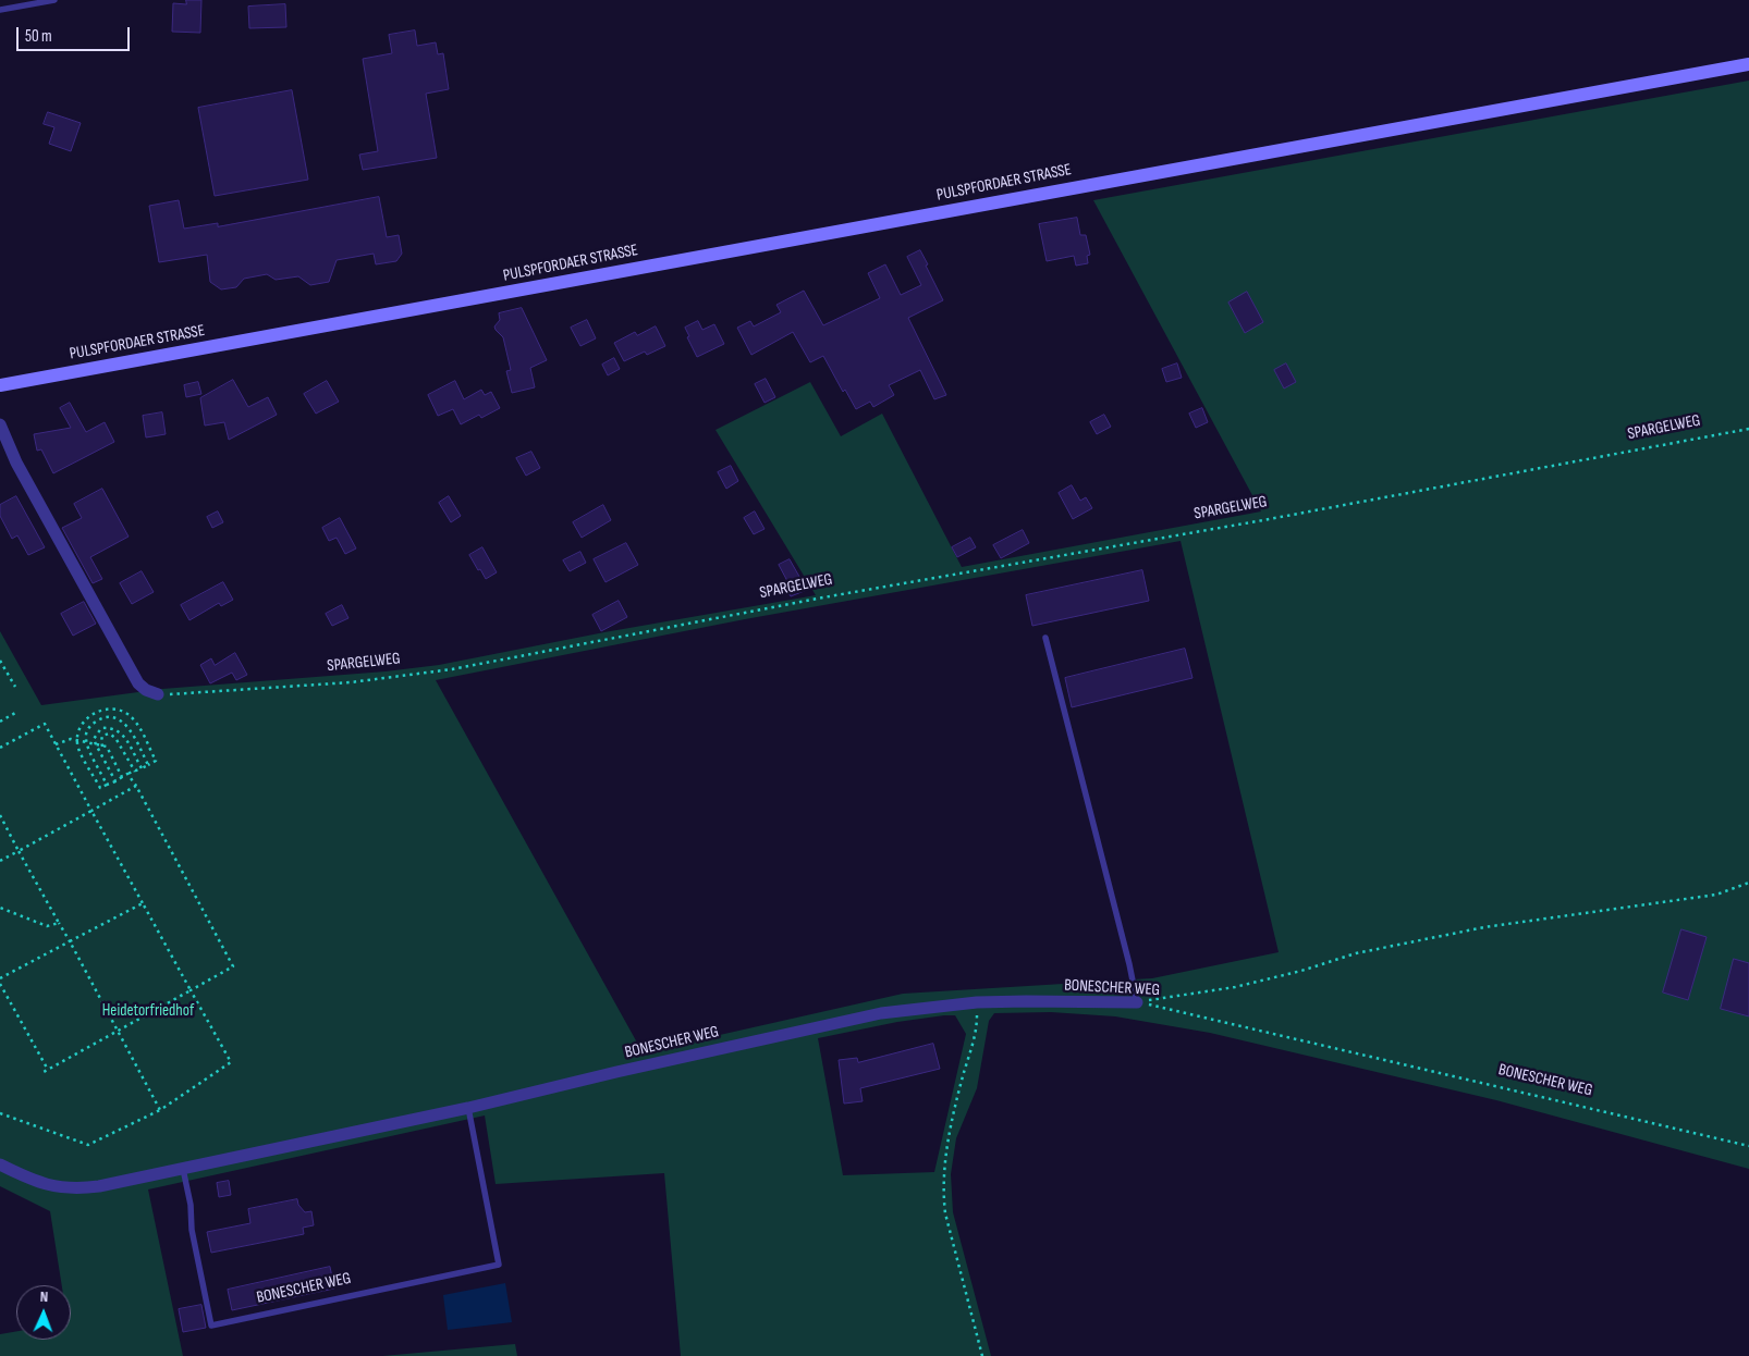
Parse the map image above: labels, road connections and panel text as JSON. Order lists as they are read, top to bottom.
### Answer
{
  "streets": {
    "main road": ["PULSPFORDAER STRASSE"],
    "street": ["BONESCHER WEG"],
    "path": ["SPARGELWEG"]
  },
  "parks": ["Heidetorfriedhof"],
  "scale_bar": "50 m",
  "north": "top"
}
